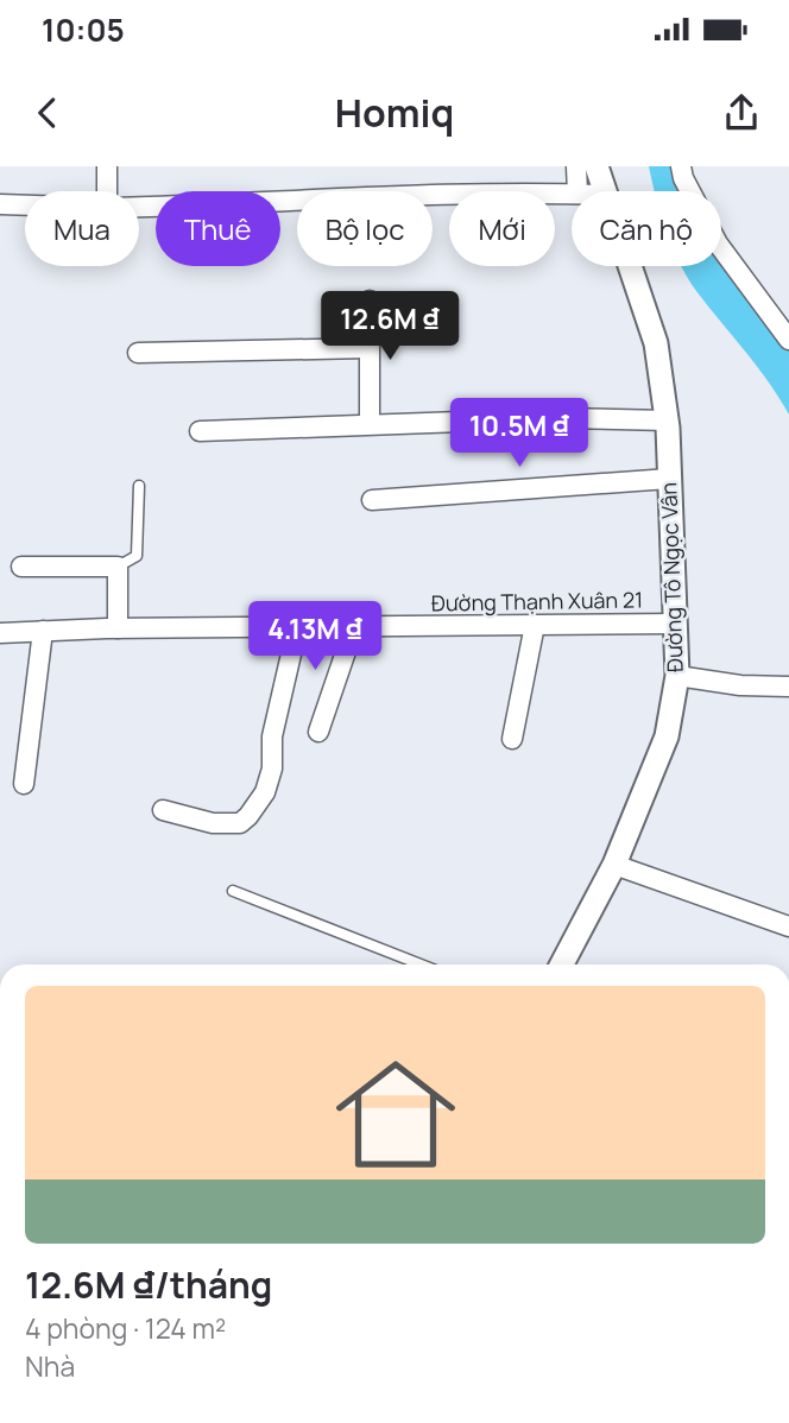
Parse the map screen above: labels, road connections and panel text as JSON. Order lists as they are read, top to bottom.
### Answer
{
  "streets": {
    "street": ["Đường Tô Ngọc Vân", "Đường Thạnh Xuân 21"]
  },
  "crossings": [
    ["Đường Tô Ngọc Vân", "Đường Thạnh Xuân 21"]
  ],
  "page": {
    "status": "10:05",
    "header": "Homiq",
    "chip": [
      "Mua",
      "Thuê",
      "Bộ lọc",
      "Mới",
      "Căn hộ"
    ],
    "price": ["12.6M ₫", "10.5M ₫", "4.13M ₫"],
    "list": [
      {
        "name": "12.6M ₫/tháng",
        "note": "4 phòng · 124 m² · Nhà"
      }
    ]
  }
}
